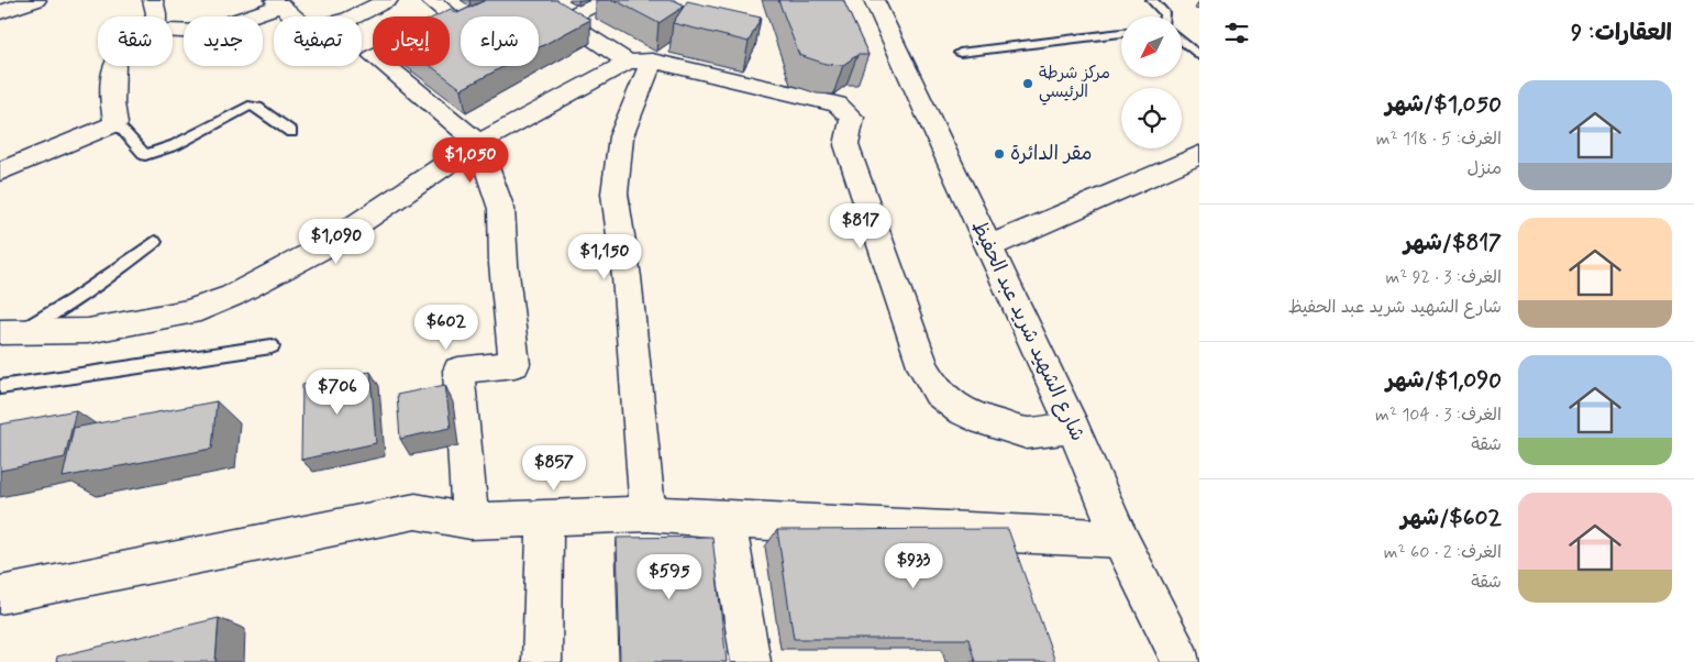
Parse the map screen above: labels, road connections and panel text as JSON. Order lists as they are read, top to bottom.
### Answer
{
  "streets": {
    "street": ["شارع الشهيد شريد عبد الحفيظ"]
  },
  "places": ["مركز شرطة الرئيسي", "مقر الدائرة"],
  "north": "bottom left",
  "page": {
    "heading": "العقارات: 9",
    "chip": [
      "شراء",
      "إيجار",
      "تصفية",
      "جديد",
      "شقة"
    ],
    "list": [
      {
        "name": "$1,050/شهر",
        "note": "الغرف: 5 · 118 m² · منزل"
      },
      {
        "name": "$817/شهر",
        "note": "الغرف: 3 · 92 m² · شارع الشهيد شريد عبد الحفيظ"
      },
      {
        "name": "$1,090/شهر",
        "note": "الغرف: 3 · 104 m² · شقة"
      },
      {
        "name": "$602/شهر",
        "note": "الغرف: 2 · 60 m² · شقة"
      }
    ],
    "price": [
      "$1,050",
      "$817",
      "$1,090",
      "$1,150",
      "$602",
      "$706",
      "$857",
      "$933",
      "$595"
    ]
  }
}
